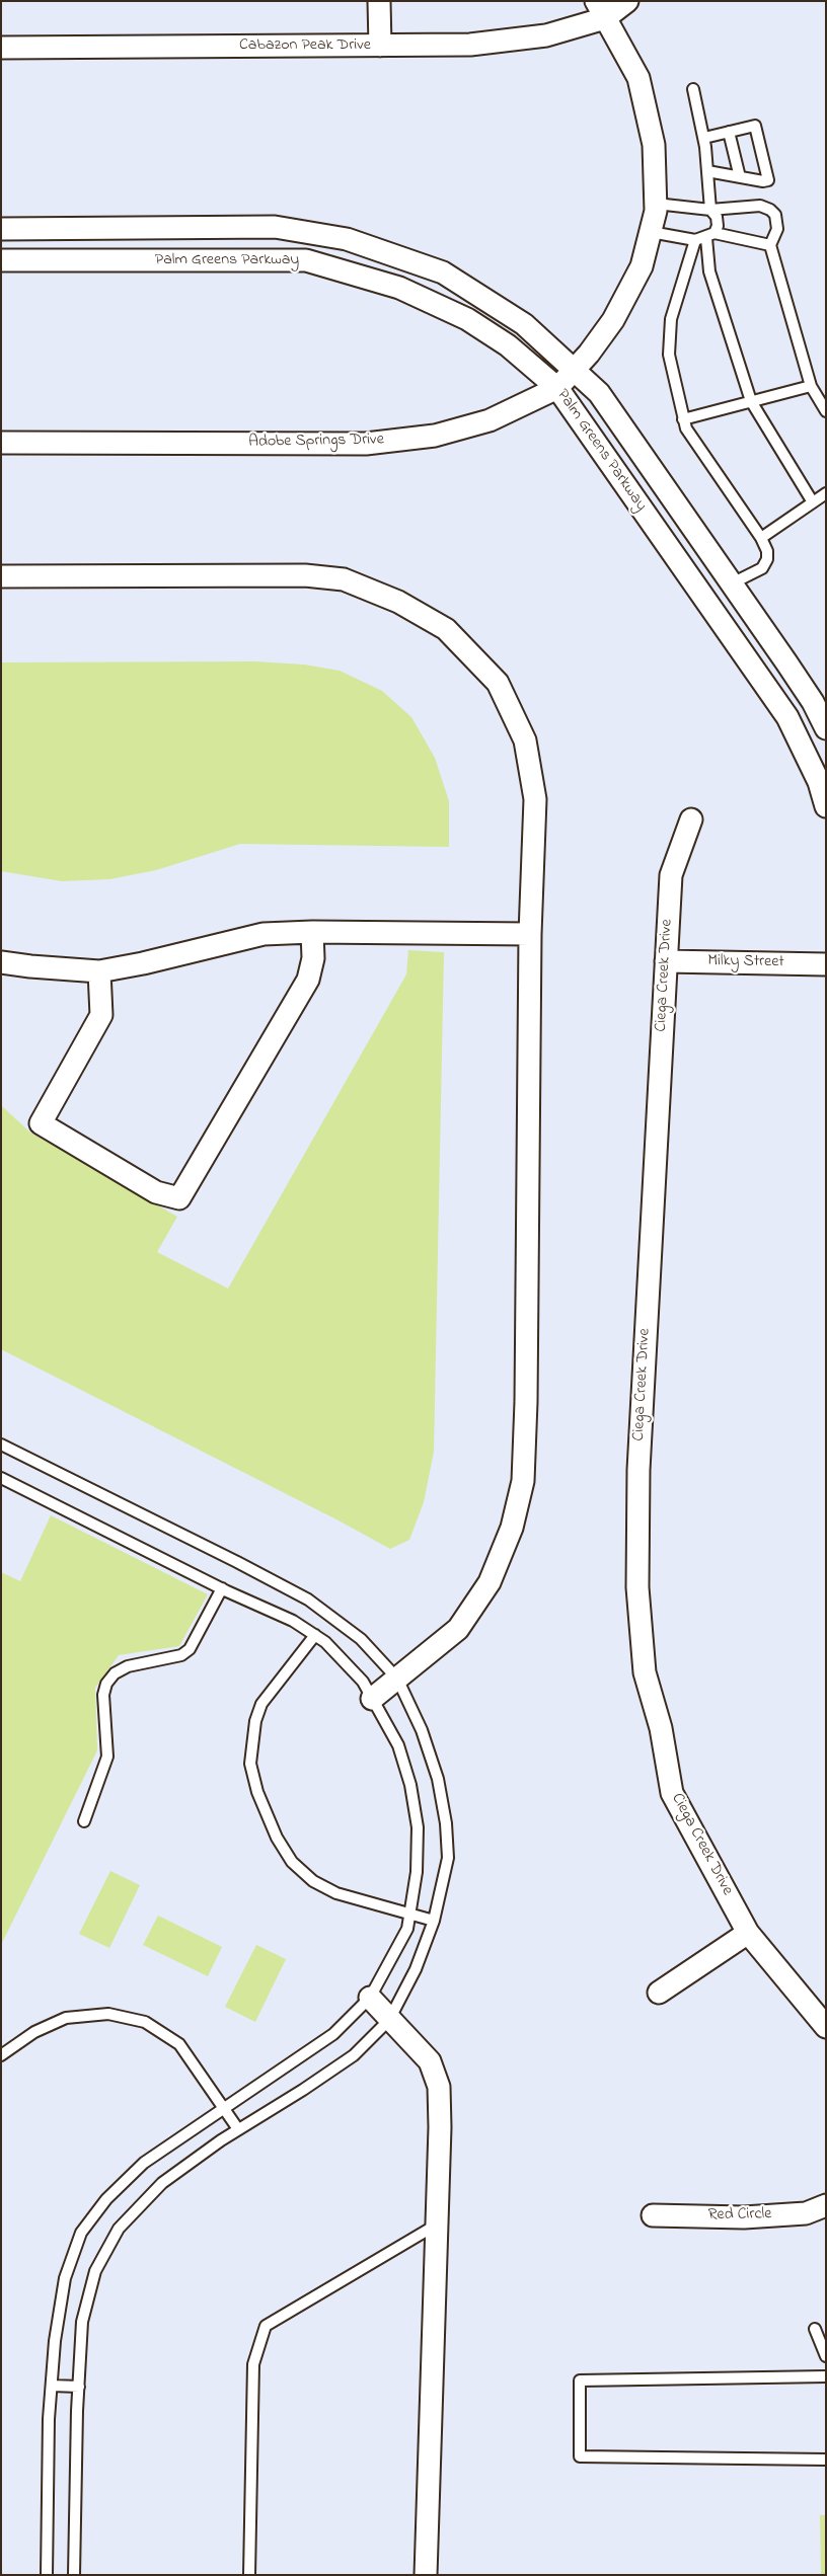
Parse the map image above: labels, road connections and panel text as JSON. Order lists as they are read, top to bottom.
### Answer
{
  "streets": {
    "street": [
      "Cabazon Peak Drive",
      "Palm Greens Parkway",
      "Adobe Springs Drive",
      "Milky Street",
      "Ciega Creek Drive",
      "Red Circle"
    ]
  },
  "crossings": [
    ["Cabazon Peak Drive", "Adobe Springs Drive"],
    ["Palm Greens Parkway", "Adobe Springs Drive"],
    ["Milky Street", "Ciega Creek Drive"]
  ]
}
